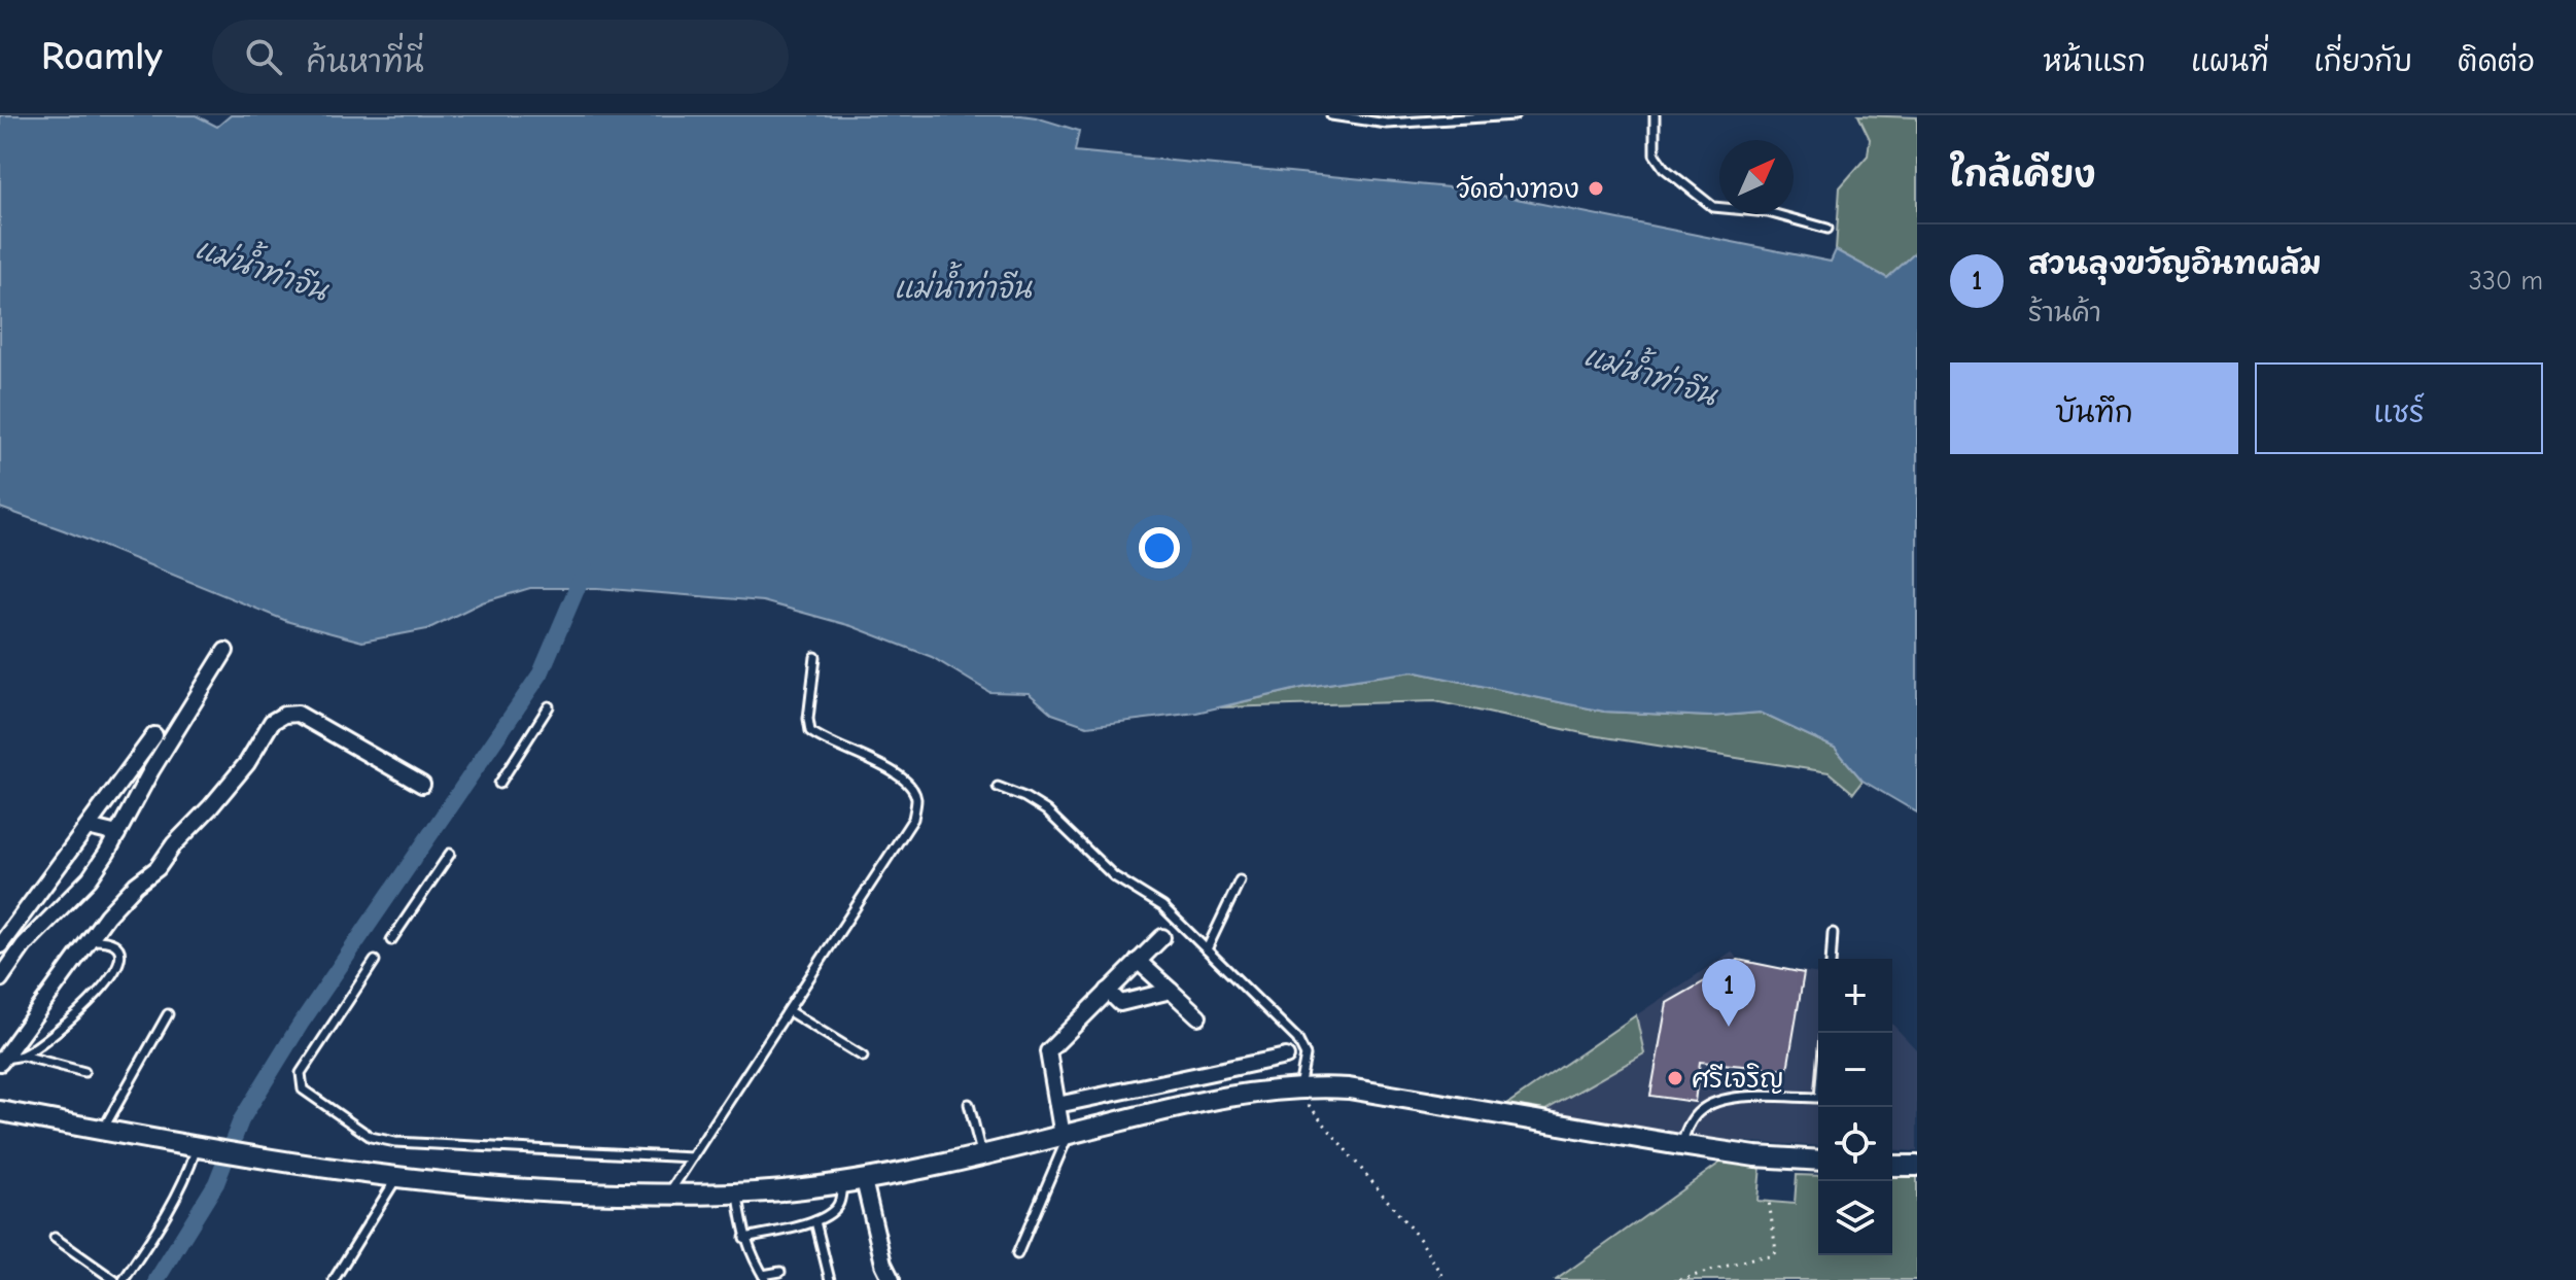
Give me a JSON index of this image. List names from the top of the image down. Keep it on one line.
{"water":["แม่น้ำท่าจีน"],"places":["วัดอ่างทอง","ศรีเจริญ"],"north":"top right","page":{"header":"Roamly","search":"ค้นหาที่นี่","nav":["หน้าแรก","แผนที่","เกี่ยวกับ","ติดต่อ"],"heading":"ใกล้เคียง","list":[{"mark":"1","name":"สวนลุงขวัญอินทผลัม","note":"ร้านค้า","value":"330 m"}],"buttons":["บันทึก","แชร์"],"map_buttons":["+","−"],"pins":"1"}}
